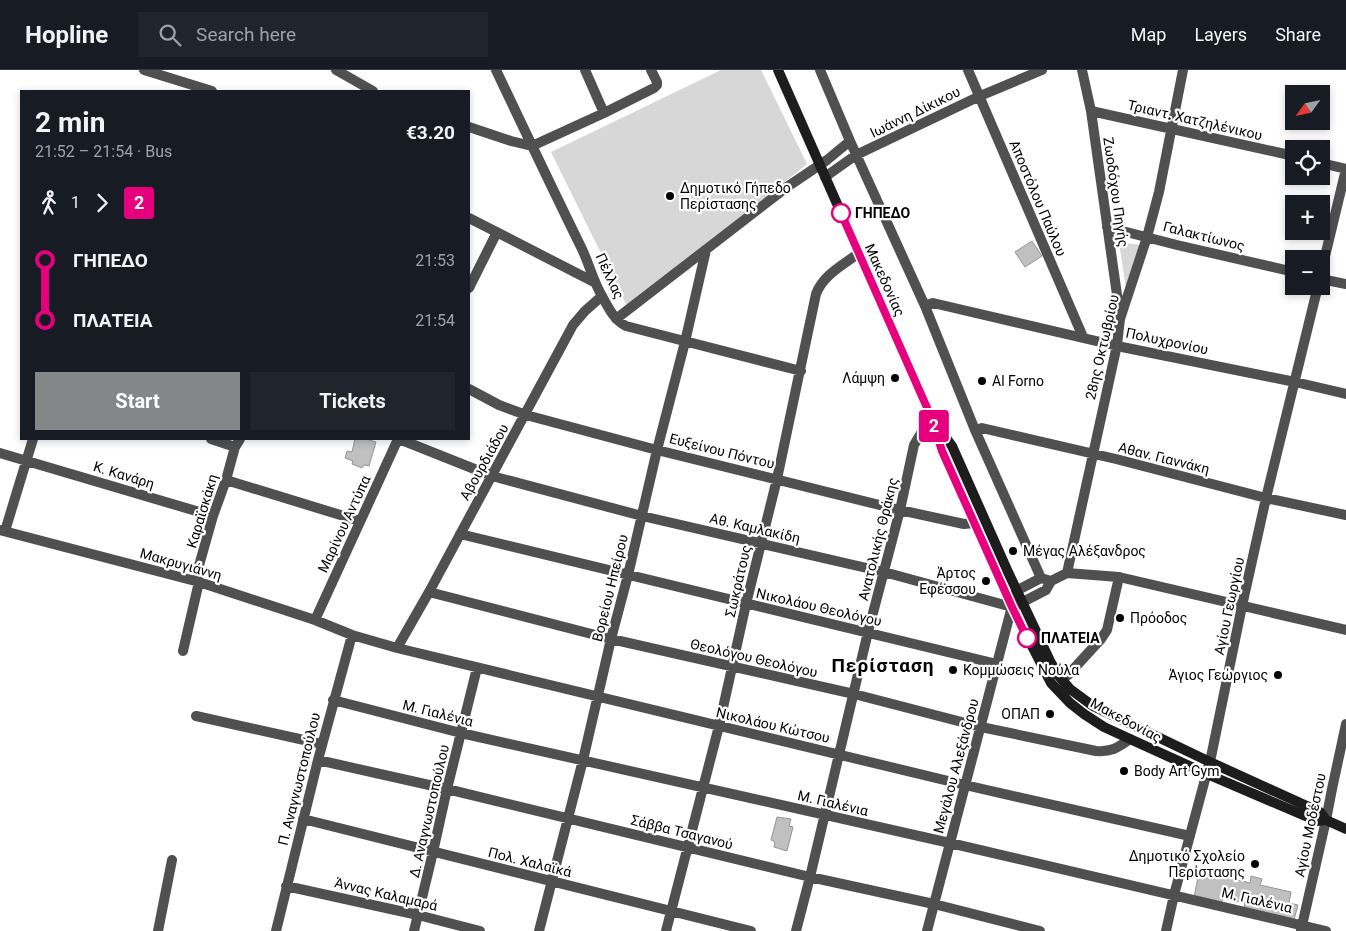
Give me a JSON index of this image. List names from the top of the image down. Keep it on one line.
{"streets":{"main road":["Μακεδονίας"],"street":["Ιωάννη Δίκικου","Τριαντ. Χατζηλένικου","Ζωοδόχου Πηγής","Αποστόλου Παύλου","Γαλακτίωνος","Πέλλας","Πολυχρονίου","28ης Οκτωβρίου","Ευξείνου Πόντου","Αθαν. Γιαννάκη","Αβουρδιάδου","Κ. Κανάρη","Καραϊσκάκη","Μαρίνου Αντύπα","Αθ. Καμλακίδη","Ανατολικής Θράκης","Μακρυγιάννη","Σωκράτους","Βορείου Ηπείρου","Αγίου Γεωργίου","Νικολάου Θεολόγου","Θεολόγου Θεολόγου","Μ. Γιαλένια","Νικολάου Κώτσου","Μεγάλου Αλεξάνδρου","Π. Αναγνωστοπούλου","Δ. Αναγνωστοπούλου","Αγίου Μοδέστου","Σάββα Τσαγανού","Πολ. Χαλαϊκά","Άννας Καλαμαρά"]},"crossings":[["Ιωάννη Δίκικου","Αποστόλου Παύλου"],["Ιωάννη Δίκικου","Μακεδονίας"],["Τριαντ. Χατζηλένικου","Ζωοδόχου Πηγής"],["Τριαντ. Χατζηλένικου","28ης Οκτωβρίου"],["Ζωοδόχου Πηγής","Γαλακτίωνος"],["Ζωοδόχου Πηγής","28ης Οκτωβρίου"],["Αποστόλου Παύλου","Πολυχρονίου"],["Γαλακτίωνος","28ης Οκτωβρίου"],["Πέλλας","Αβουρδιάδου"],["Πέλλας","Σωκράτους"],["Πέλλας","Βορείου Ηπείρου"],["Μακεδονίας","Ευξείνου Πόντου"],["Μακεδονίας","Αθ. Καμλακίδη"],["Μακεδονίας","Ανατολικής Θράκης"],["Μακεδονίας","Σωκράτους"],["Μακεδονίας","Αγίου Γεωργίου"],["Μακεδονίας","Θεολόγου Θεολόγου"],["Μακεδονίας","Μεγάλου Αλεξάνδρου"],["Μακεδονίας","Αγίου Μοδέστου"],["Πολυχρονίου","28ης Οκτωβρίου"],["Πολυχρονίου","Αγίου Γεωργίου"],["28ης Οκτωβρίου","Αθαν. Γιαννάκη"],["Ευξείνου Πόντου","Αβουρδιάδου"],["Ευξείνου Πόντου","Ανατολικής Θράκης"],["Ευξείνου Πόντου","Σωκράτους"],["Ευξείνου Πόντου","Βορείου Ηπείρου"],["Αθαν. Γιαννάκη","Αγίου Γεωργίου"],["Αβουρδιάδου","Αθ. Καμλακίδη"],["Αβουρδιάδου","Νικολάου Θεολόγου"],["Αβουρδιάδου","Θεολόγου Θεολόγου"],["Αβουρδιάδου","Νικολάου Κώτσου"],["Κ. Κανάρη","Καραϊσκάκη"],["Καραϊσκάκη","Μακρυγιάννη"],["Μαρίνου Αντύπα","Μακρυγιάννη"],["Αθ. Καμλακίδη","Ανατολικής Θράκης"],["Αθ. Καμλακίδη","Σωκράτους"],["Αθ. Καμλακίδη","Βορείου Ηπείρου"],["Αθ. Καμλακίδη","Μεγάλου Αλεξάνδρου"],["Ανατολικής Θράκης","Νικολάου Θεολόγου"],["Ανατολικής Θράκης","Θεολόγου Θεολόγου"],["Ανατολικής Θράκης","Μ. Γιαλένια"],["Ανατολικής Θράκης","Νικολάου Κώτσου"],["Ανατολικής Θράκης","Σάββα Τσαγανού"],["Μακρυγιάννη","Νικολάου Κώτσου"],["Μακρυγιάννη","Π. Αναγνωστοπούλου"],["Σωκράτους","Νικολάου Θεολόγου"],["Σωκράτους","Θεολόγου Θεολόγου"],["Σωκράτους","Μ. Γιαλένια"],["Σωκράτους","Νικολάου Κώτσου"],["Σωκράτους","Σάββα Τσαγανού"],["Σωκράτους","Πολ. Χαλαϊκά"],["Βορείου Ηπείρου","Νικολάου Θεολόγου"],["Βορείου Ηπείρου","Θεολόγου Θεολόγου"],["Βορείου Ηπείρου","Μ. Γιαλένια"],["Βορείου Ηπείρου","Νικολάου Κώτσου"],["Βορείου Ηπείρου","Σάββα Τσαγανού"],["Βορείου Ηπείρου","Πολ. Χαλαϊκά"],["Αγίου Γεωργίου","Μ. Γιαλένια"],["Αγίου Γεωργίου","Νικολάου Κώτσου"],["Νικολάου Θεολόγου","Μεγάλου Αλεξάνδρου"],["Θεολόγου Θεολόγου","Μεγάλου Αλεξάνδρου"],["Μ. Γιαλένια","Μεγάλου Αλεξάνδρου"],["Μ. Γιαλένια","Π. Αναγνωστοπούλου"],["Μ. Γιαλένια","Δ. Αναγνωστοπούλου"],["Μ. Γιαλένια","Αγίου Μοδέστου"],["Νικολάου Κώτσου","Μεγάλου Αλεξάνδρου"],["Νικολάου Κώτσου","Π. Αναγνωστοπούλου"],["Νικολάου Κώτσου","Δ. Αναγνωστοπούλου"],["Μεγάλου Αλεξάνδρου","Σάββα Τσαγανού"],["Π. Αναγνωστοπούλου","Σάββα Τσαγανού"],["Π. Αναγνωστοπούλου","Πολ. Χαλαϊκά"],["Π. Αναγνωστοπούλου","Άννας Καλαμαρά"],["Δ. Αναγνωστοπούλου","Σάββα Τσαγανού"],["Δ. Αναγνωστοπούλου","Πολ. Χαλαϊκά"],["Δ. Αναγνωστοπούλου","Άννας Καλαμαρά"]],"districts":["Περίσταση"],"places":["Δημοτικό Γήπεδο Περίστασης","ΓΗΠΕΔΟ","Λάμψη","Al Forno","Μέγας Αλέξανδρος","Άρτος Εφέσσου","Πρόοδος","ΠΛΑΤΕΙΑ","Κομμώσεις Νούλα","Άγιος Γεώργιος","ΟΠΑΠ","Body Art Gym","Δημοτικό Σχολείο Περίστασης"],"lines":["bus line 2"],"north":"bottom left","page":{"header":"Hopline","search":"Search here","nav":["Map","Layers","Share"],"on_map":"2","map_buttons":["+","−"],"heading":["2 min","21:52 – 21:54 · Bus","€3.20"],"legs":["1","2"],"list":[{"name":"ΓΗΠΕΔΟ","value":"21:53"},{"name":"ΠΛΑΤΕΙΑ","value":"21:54"}],"buttons":["Start","Tickets"]}}
